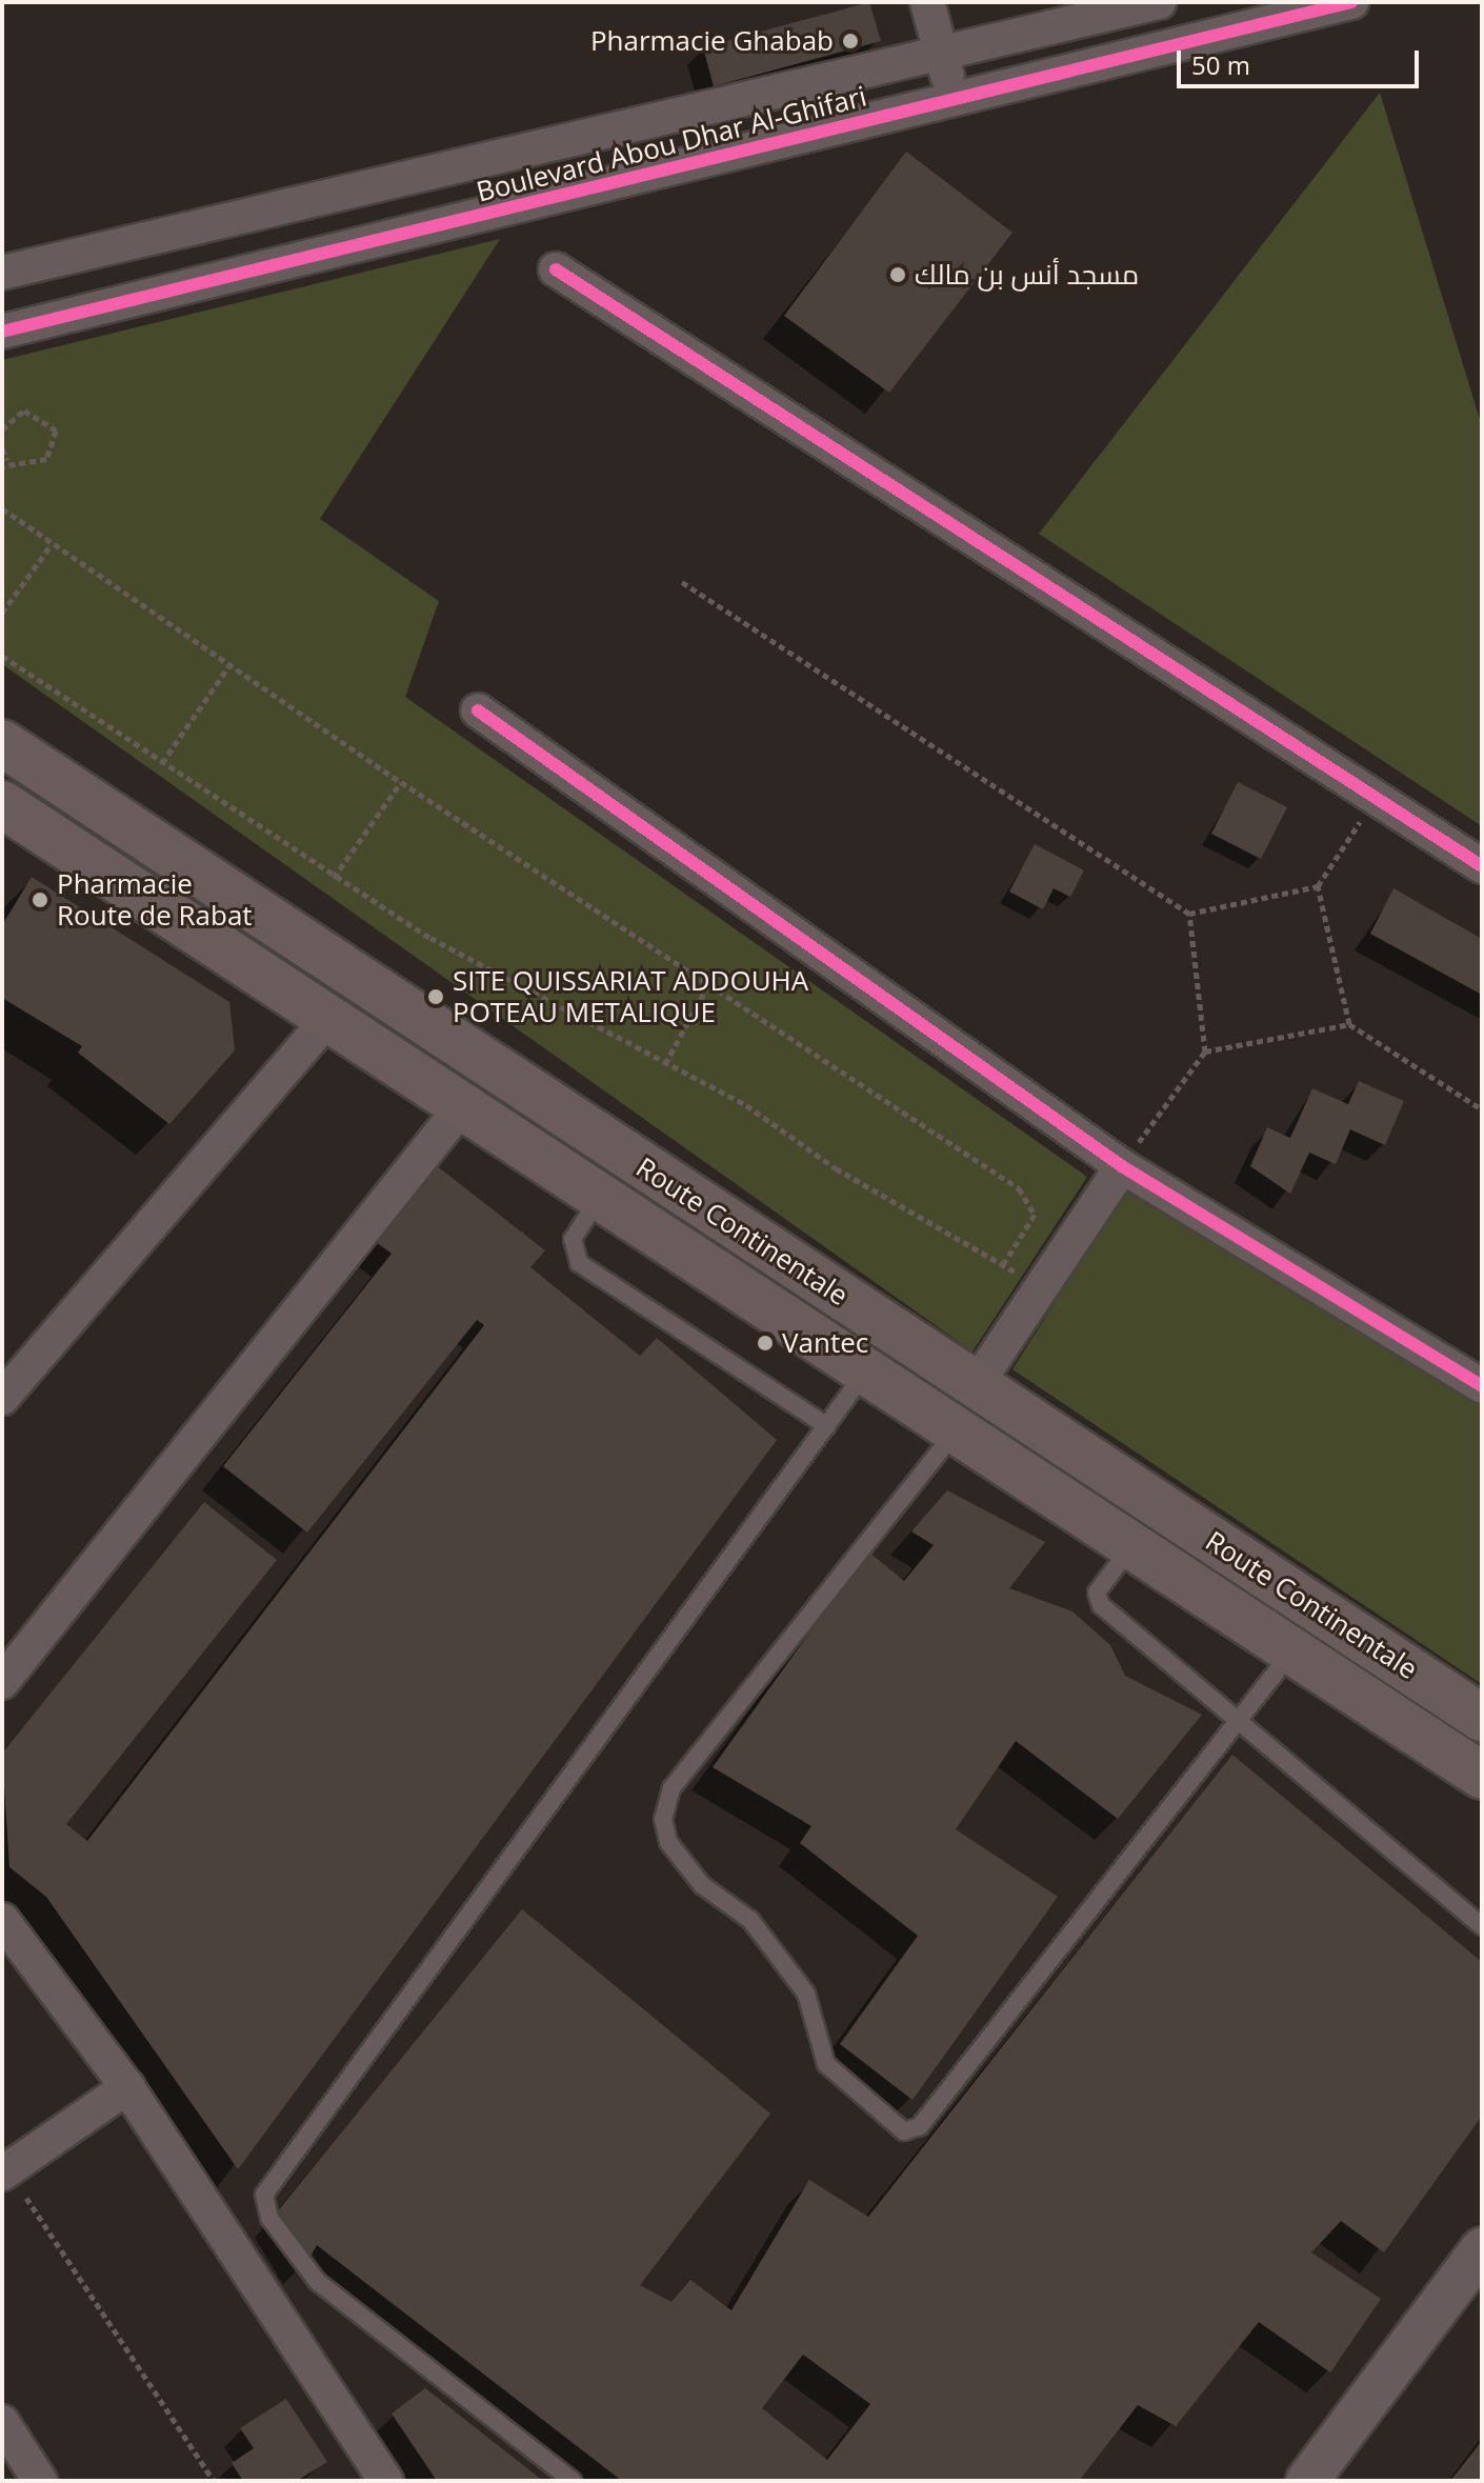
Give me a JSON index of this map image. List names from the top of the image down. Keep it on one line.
{"streets":{"main road":["Route Continentale"],"street":["Boulevard Abou Dhar Al-Ghifari"]},"places":["Pharmacie Ghabab","مسجد أنس بن مالك","Pharmacie Route de Rabat","SITE QUISSARIAT ADDOUHA POTEAU METALIQUE","Vantec"],"scale_bar":"50 m"}
